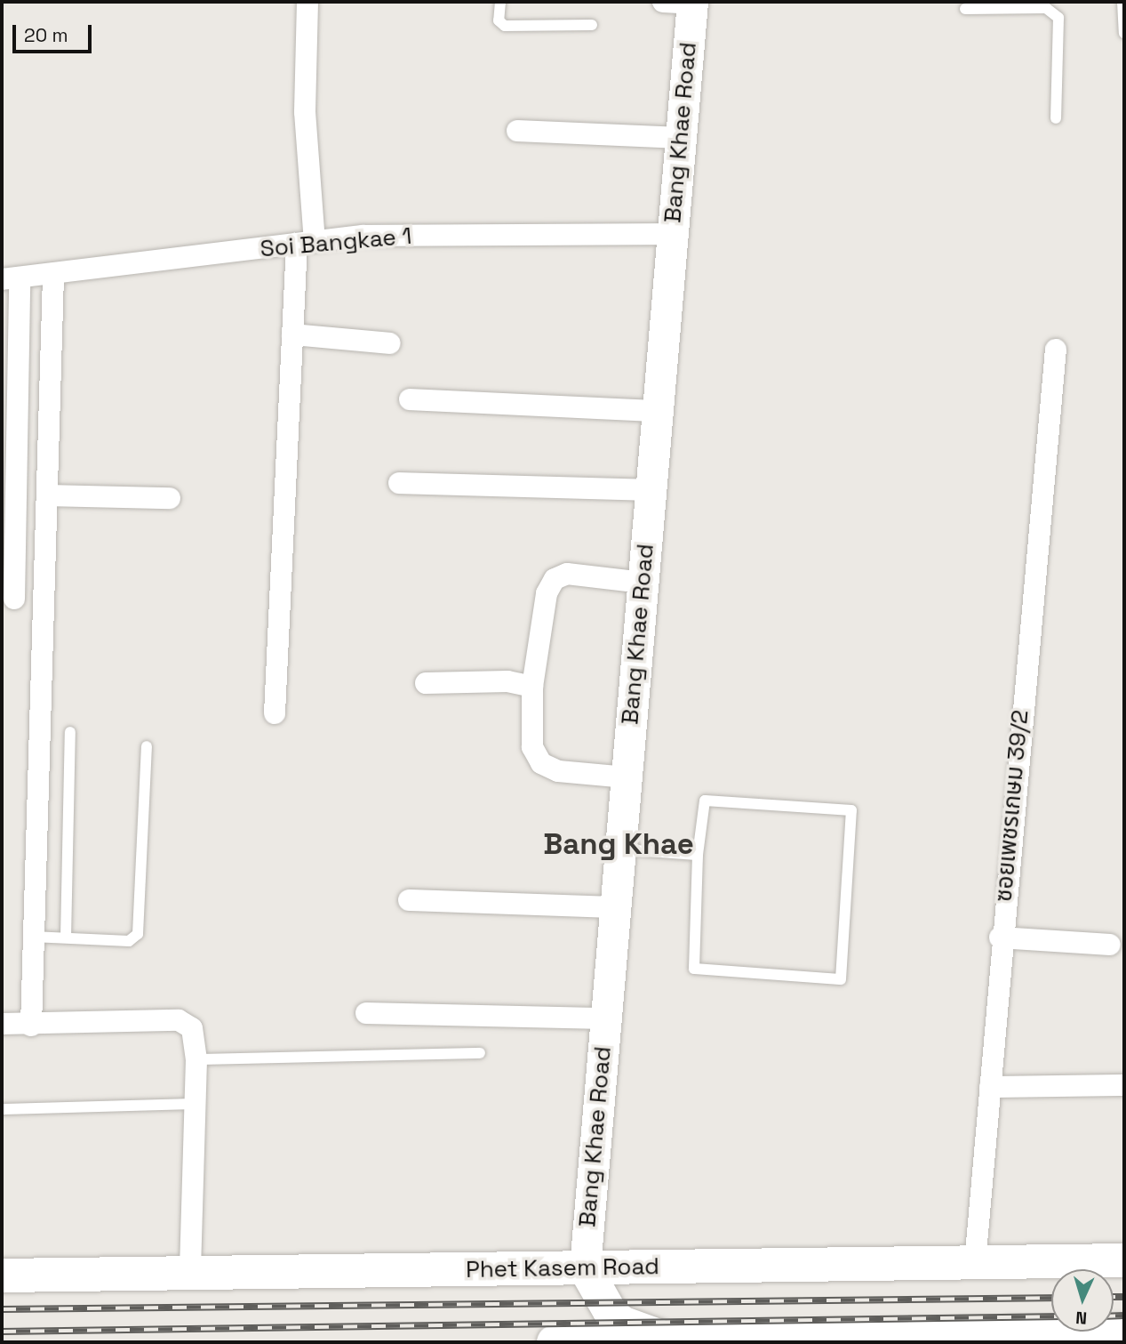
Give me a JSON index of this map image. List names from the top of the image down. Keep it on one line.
{"streets":{"main road":["Bang Khae Road","Phet Kasem Road"],"street":["Soi Bangkae 1","ซอยเพชรเกษม 39/2"]},"crossings":[["Bang Khae Road","Soi Bangkae 1"],["Bang Khae Road","Phet Kasem Road"],["ซอยเพชรเกษม 39/2","Phet Kasem Road"]],"districts":["Bang Khae"],"scale_bar":"20 m","north":"bottom"}
